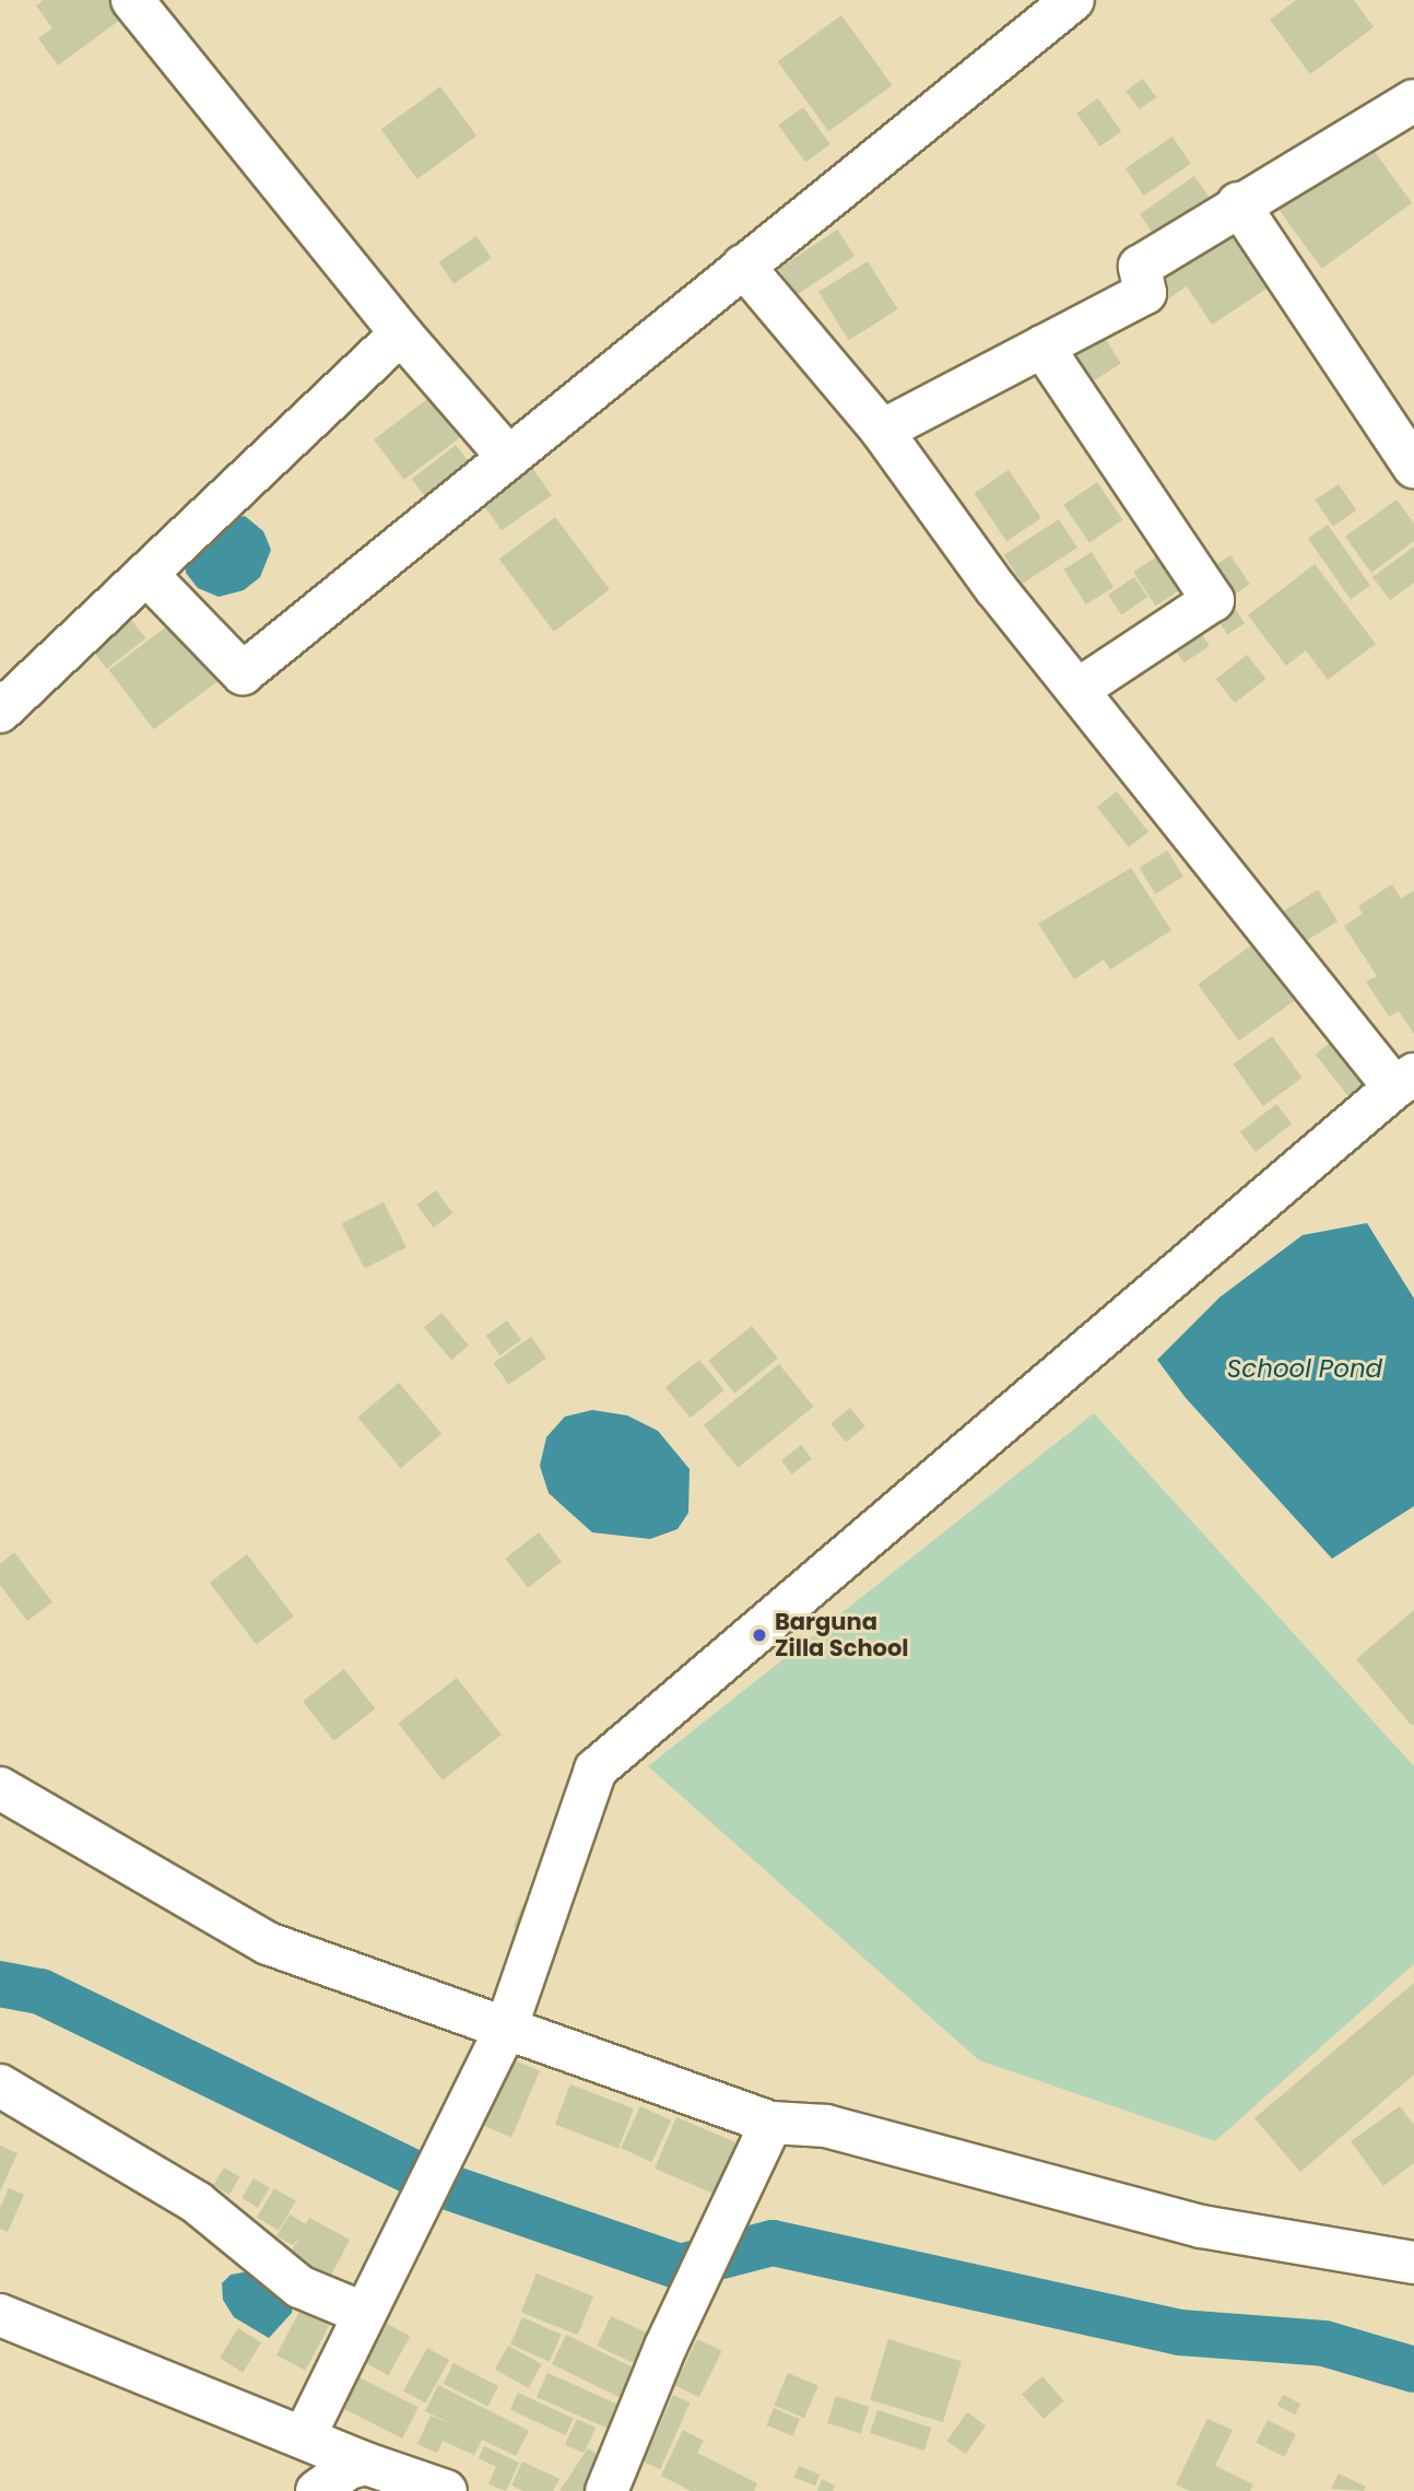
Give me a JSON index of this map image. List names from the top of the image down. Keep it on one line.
{"water":["School Pond"],"places":["Barguna Zilla School"]}
